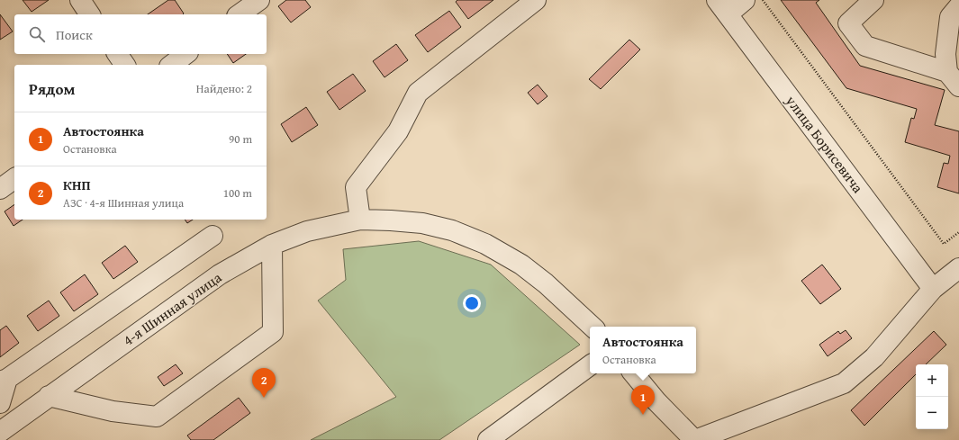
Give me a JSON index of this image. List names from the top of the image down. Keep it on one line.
{"streets":{"street":["улица Борисевича","4-я Шинная улица"]},"page":{"search":"Поиск","heading":["Рядом","Найдено: 2"],"list":[{"mark":"1","name":"Автостоянка","note":"Остановка","value":"90 m"},{"mark":"2","name":"КНП","note":"АЗС · 4-я Шинная улица","value":"100 m"}],"popup":["Автостоянка","Остановка"],"map_buttons":["+","−"],"pins":["2","1"]}}
